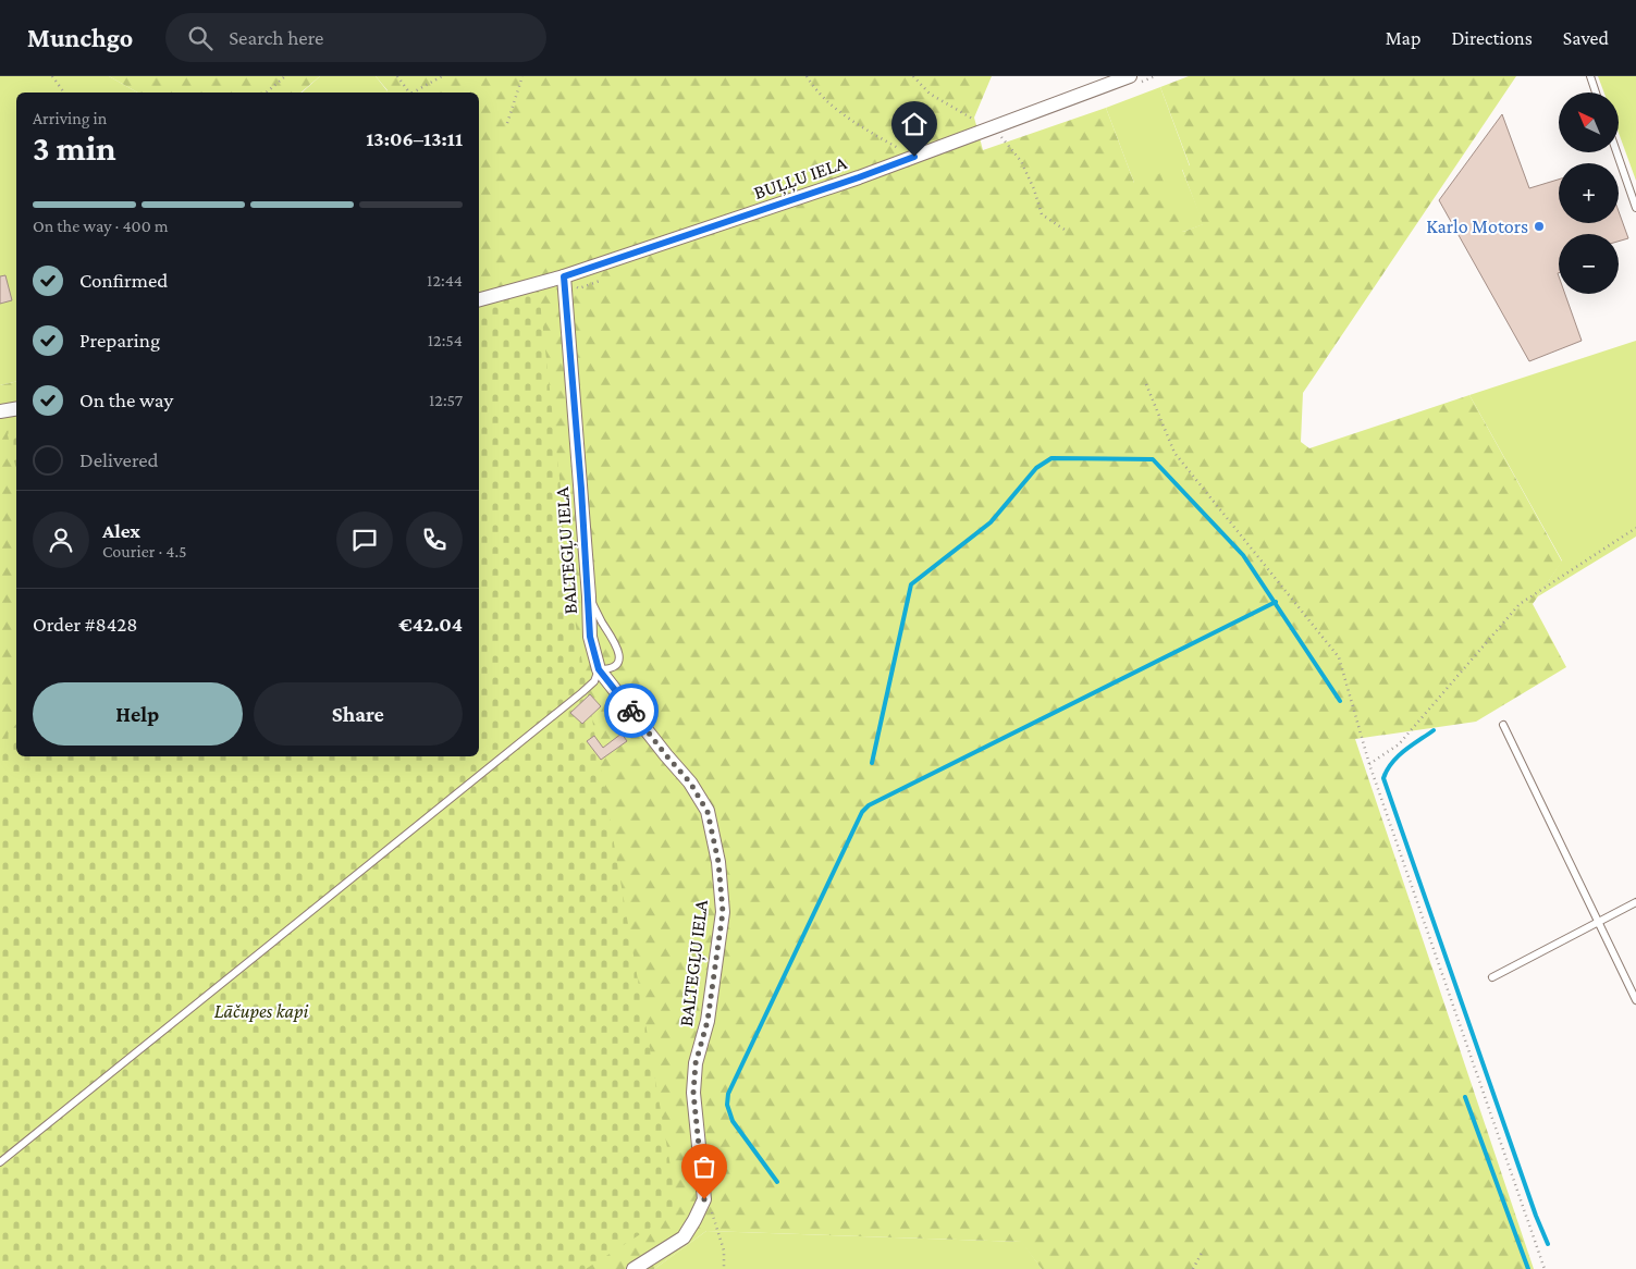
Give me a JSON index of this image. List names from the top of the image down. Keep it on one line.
{"streets":{"street":["BUĻĻU IELA","BALTEGĻU IELA"]},"crossings":[["BUĻĻU IELA","BALTEGĻU IELA"]],"parks":["Lāčupes kapi"],"places":["Karlo Motors"],"north":"top left","page":{"header":"Munchgo","search":"Search here","nav":["Map","Directions","Saved"],"map_buttons":["+","−"],"heading":["3 min","Arriving in","13:06–13:11"],"panel":["Alex","Courier · 4.5","Order #8428","€42.04"],"bar":"On the way · 400 m","list":[["Confirmed","12:44"],["Preparing","12:54"],["On the way","12:57"],"Delivered"],"buttons":["Help","Share"]}}
